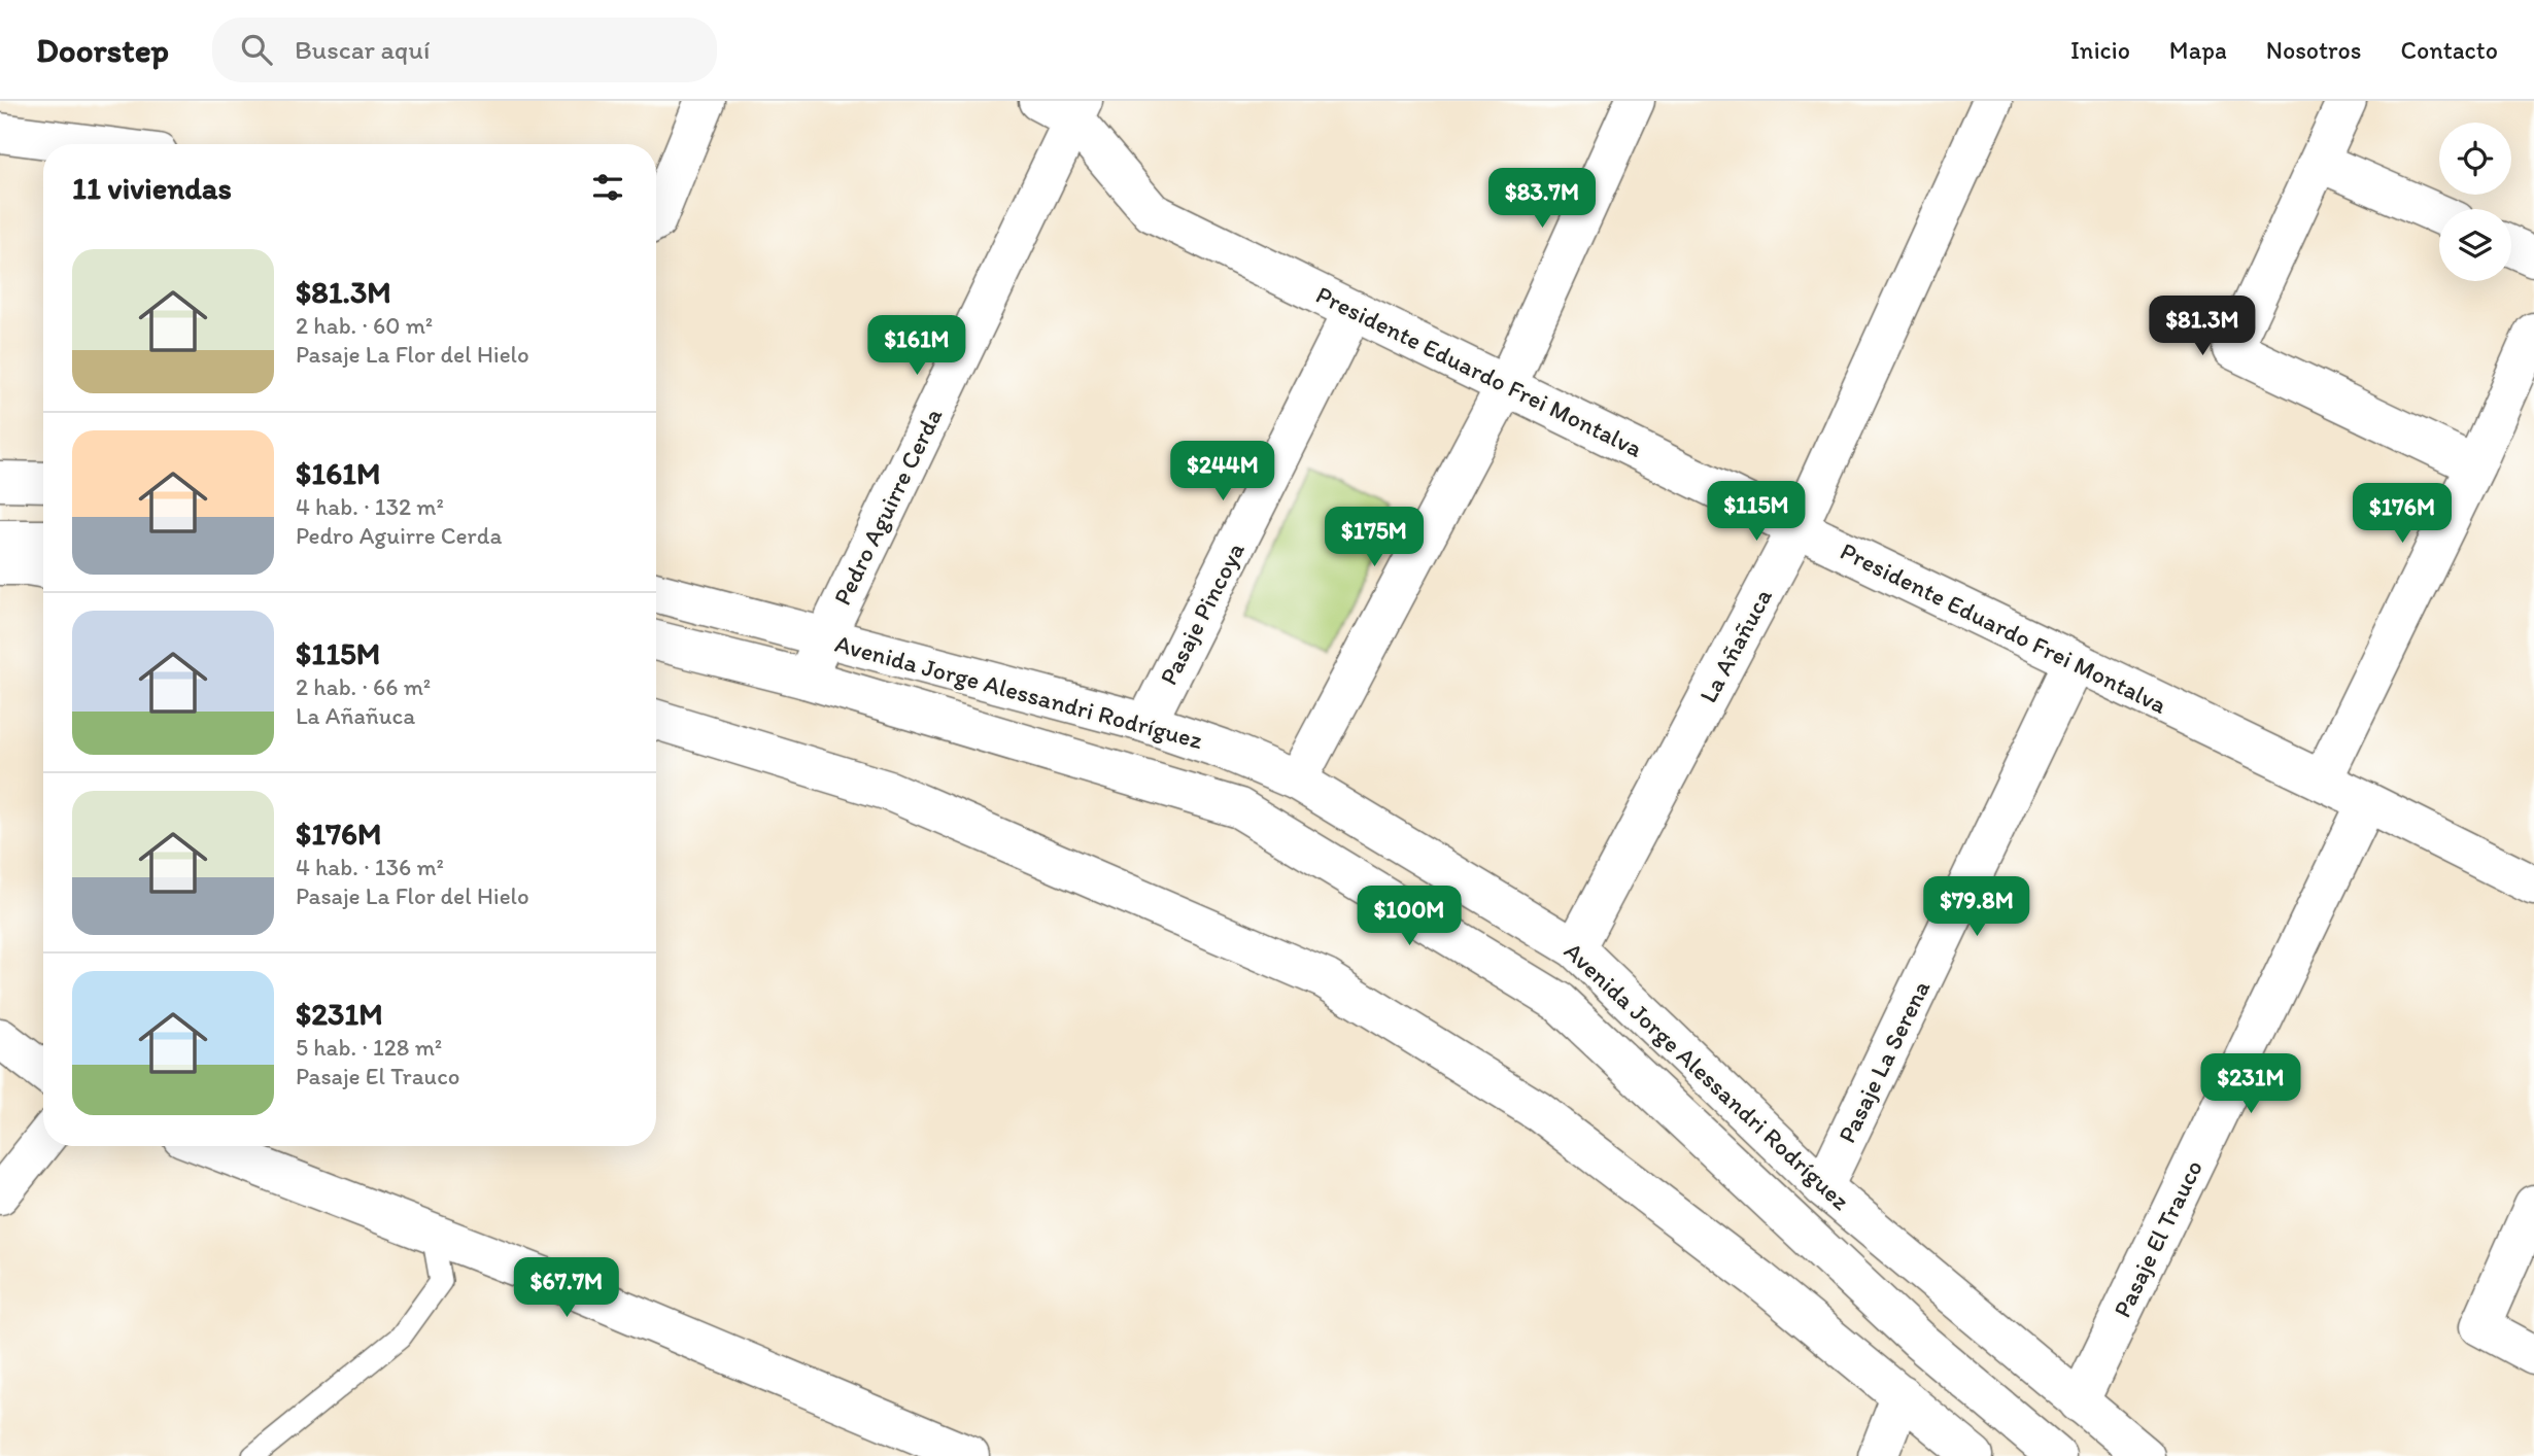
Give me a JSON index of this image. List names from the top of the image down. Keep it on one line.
{"streets":{"street":["Presidente Eduardo Frei Montalva","Pedro Aguirre Cerda","Pasaje Pincoya","La Añañuca","Avenida Jorge Alessandri Rodríguez","Pasaje La Serena","Pasaje El Trauco"]},"crossings":[["Presidente Eduardo Frei Montalva","Pedro Aguirre Cerda"],["Presidente Eduardo Frei Montalva","Pasaje Pincoya"],["Presidente Eduardo Frei Montalva","La Añañuca"],["Presidente Eduardo Frei Montalva","Pasaje La Serena"],["Presidente Eduardo Frei Montalva","Pasaje El Trauco"],["Pedro Aguirre Cerda","Avenida Jorge Alessandri Rodríguez"],["Pasaje Pincoya","Avenida Jorge Alessandri Rodríguez"],["La Añañuca","Avenida Jorge Alessandri Rodríguez"],["Avenida Jorge Alessandri Rodríguez","Pasaje La Serena"],["Avenida Jorge Alessandri Rodríguez","Pasaje El Trauco"]],"page":{"header":"Doorstep","search":"Buscar aquí","nav":["Inicio","Mapa","Nosotros","Contacto"],"heading":"11 viviendas","price":["$83.7M","$81.3M","$161M","$244M","$115M","$176M","$175M","$79.8M","$100M","$231M","$67.7M"],"list":[{"name":"$81.3M","note":"2 hab. · 60 m² · Pasaje La Flor del Hielo"},{"name":"$161M","note":"4 hab. · 132 m² · Pedro Aguirre Cerda"},{"name":"$115M","note":"2 hab. · 66 m² · La Añañuca"},{"name":"$176M","note":"4 hab. · 136 m² · Pasaje La Flor del Hielo"},{"name":"$231M","note":"5 hab. · 128 m² · Pasaje El Trauco"}]}}
